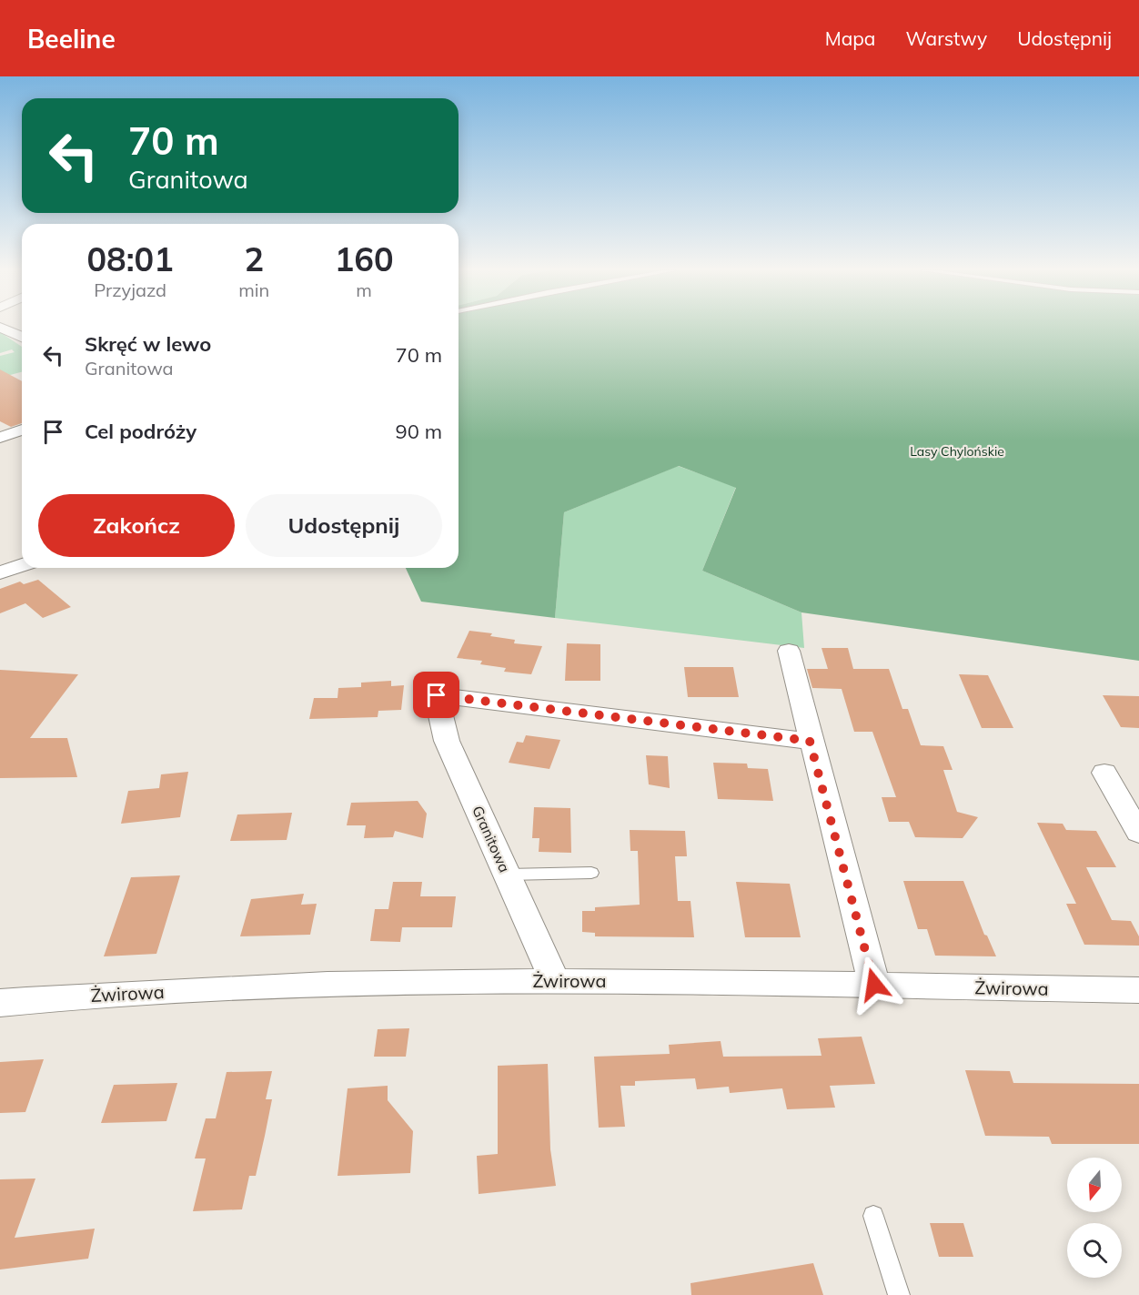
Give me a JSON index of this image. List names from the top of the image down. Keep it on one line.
{"streets":{"street":["Granitowa","Żwirowa"]},"crossings":[["Granitowa","Żwirowa"]],"parks":["Lasy Chylońskie"],"north":"bottom","page":{"header":"Beeline","nav":["Mapa","Warstwy","Udostępnij"],"turn":["70 m","Granitowa"],"eta":["08:01","Przyjazd","2","min","160","m"],"list":[{"name":"Skręć w lewo","note":"Granitowa","value":"70 m"},{"name":"Cel podróży","value":"90 m"}],"buttons":["Zakończ","Udostępnij"]}}
